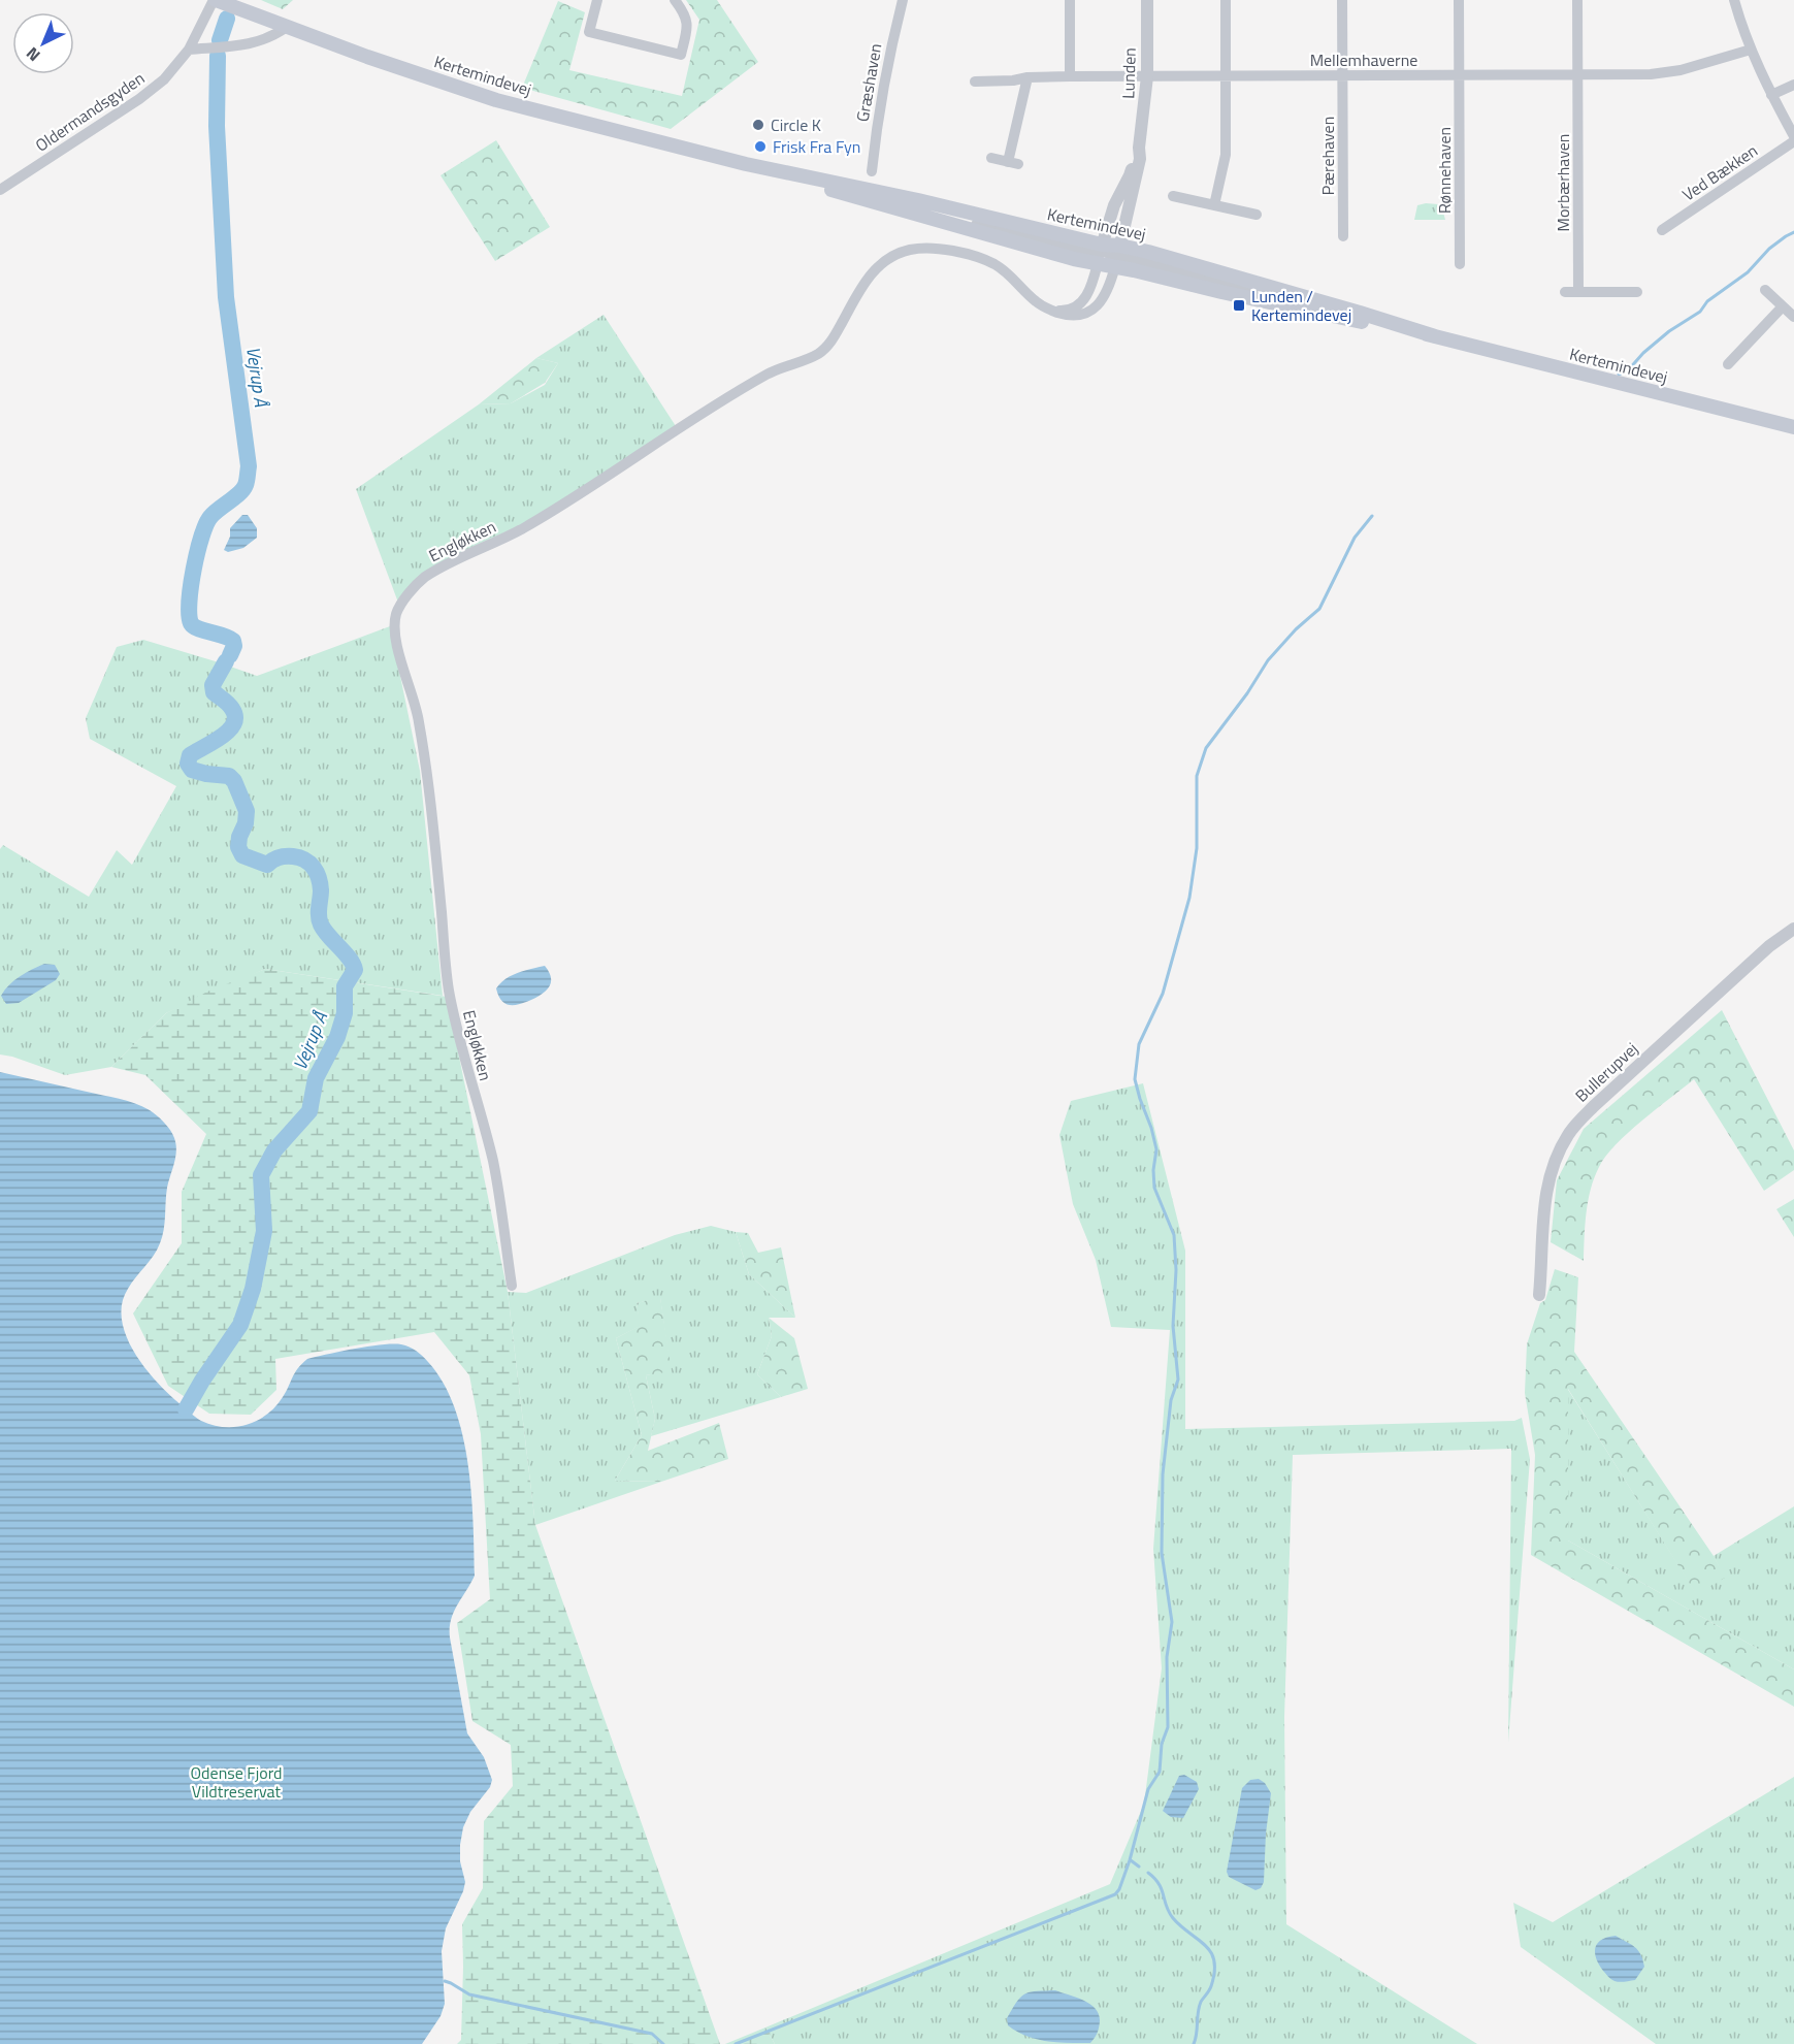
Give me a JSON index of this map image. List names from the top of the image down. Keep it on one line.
{"streets":{"main road":["Kertemindevej"],"street":["Mellemhaverne","Lunden","Græshaven","Oldermandsgyden","Pærehaven","Rønnehaven","Ved Bækken","Morbærhaven","Engløkken","Bullerupvej"]},"crossings":[["Mellemhaverne","Lunden"],["Mellemhaverne","Pærehaven"],["Mellemhaverne","Rønnehaven"],["Mellemhaverne","Morbærhaven"],["Lunden","Kertemindevej"],["Lunden","Engløkken"],["Kertemindevej","Oldermandsgyden"],["Kertemindevej","Engløkken"]],"water":["Vejrup Å"],"parks":["Odense Fjord Vildtreservat"],"places":{"other":["Circle K","Frisk Fra Fyn"],"transit":["Lunden / Kertemindevej"]},"north":"bottom left"}
